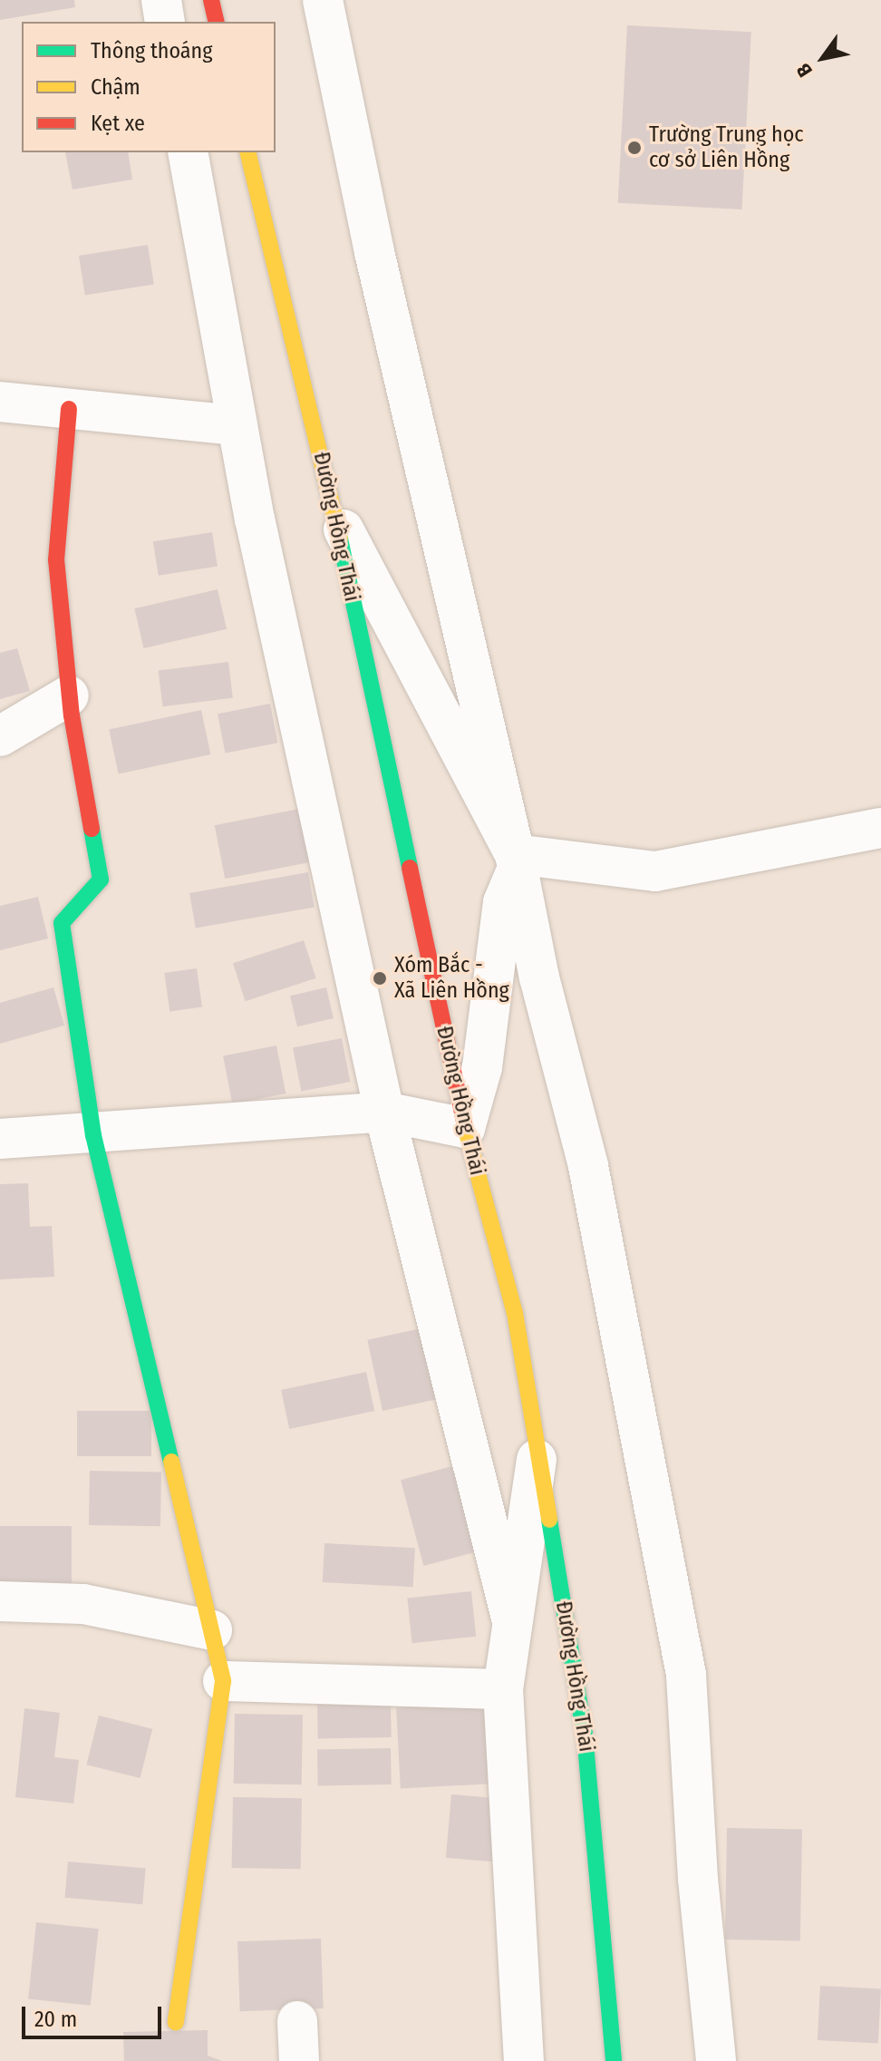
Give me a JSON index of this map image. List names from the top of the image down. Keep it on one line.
{"streets":{"main road":["Đường Hồng Thái"]},"places":["Trường Trung học cơ sở Liên Hồng","Xóm Bắc - Xã Liên Hồng"],"legend":["Thông thoáng","Chậm","Kẹt xe"],"scale_bar":"20 m","north":"bottom left"}
